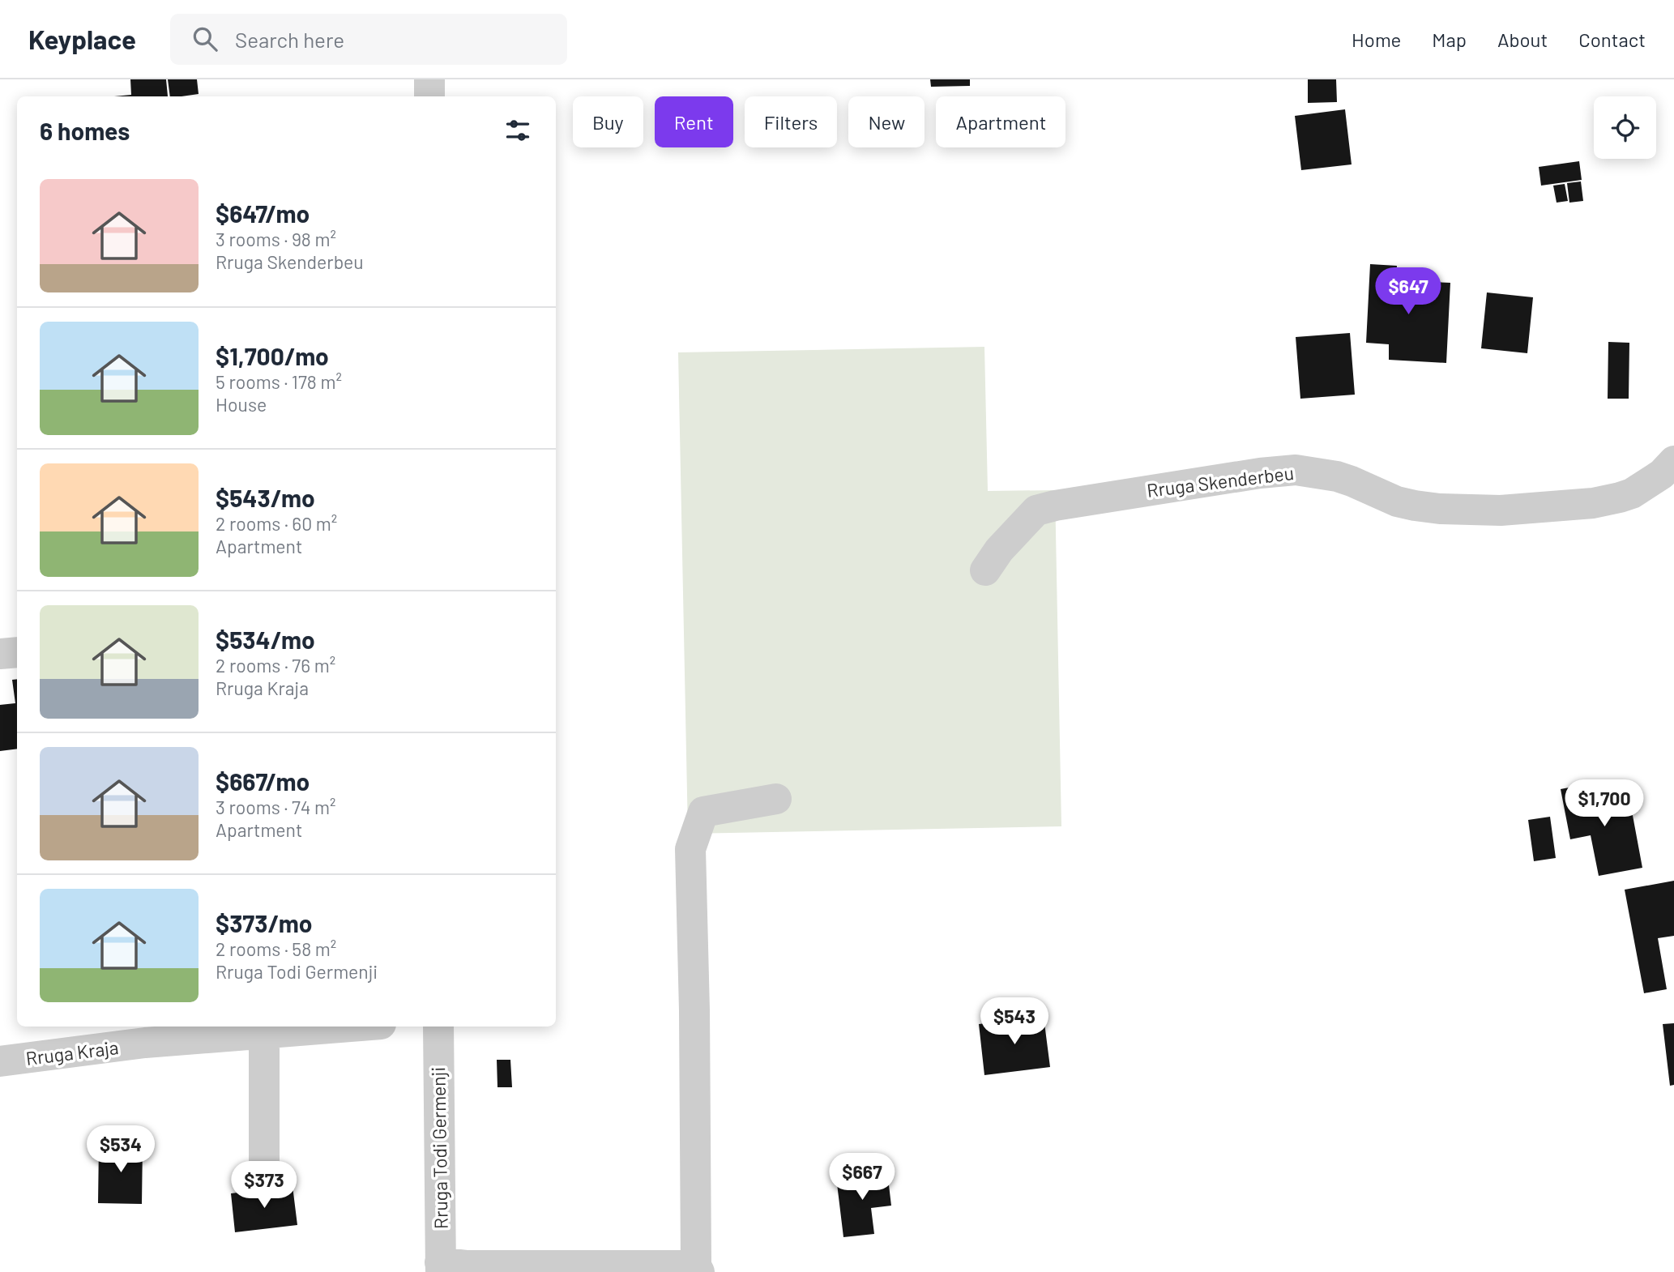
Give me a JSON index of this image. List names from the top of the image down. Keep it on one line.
{"streets":{"street":["Rruga Skenderbeu","Rruga Kraja","Rruga Todi Germenji"]},"page":{"header":"Keyplace","search":"Search here","nav":["Home","Map","About","Contact"],"chip":["Buy","Rent","Filters","New","Apartment"],"heading":"6 homes","list":[{"name":"$647/mo","note":"3 rooms · 98 m² · Rruga Skenderbeu"},{"name":"$1,700/mo","note":"5 rooms · 178 m² · House"},{"name":"$543/mo","note":"2 rooms · 60 m² · Apartment"},{"name":"$534/mo","note":"2 rooms · 76 m² · Rruga Kraja"},{"name":"$667/mo","note":"3 rooms · 74 m² · Apartment"},{"name":"$373/mo","note":"2 rooms · 58 m² · Rruga Todi Germenji"}],"price":["$647","$1,700","$543","$534","$667","$373"]}}
